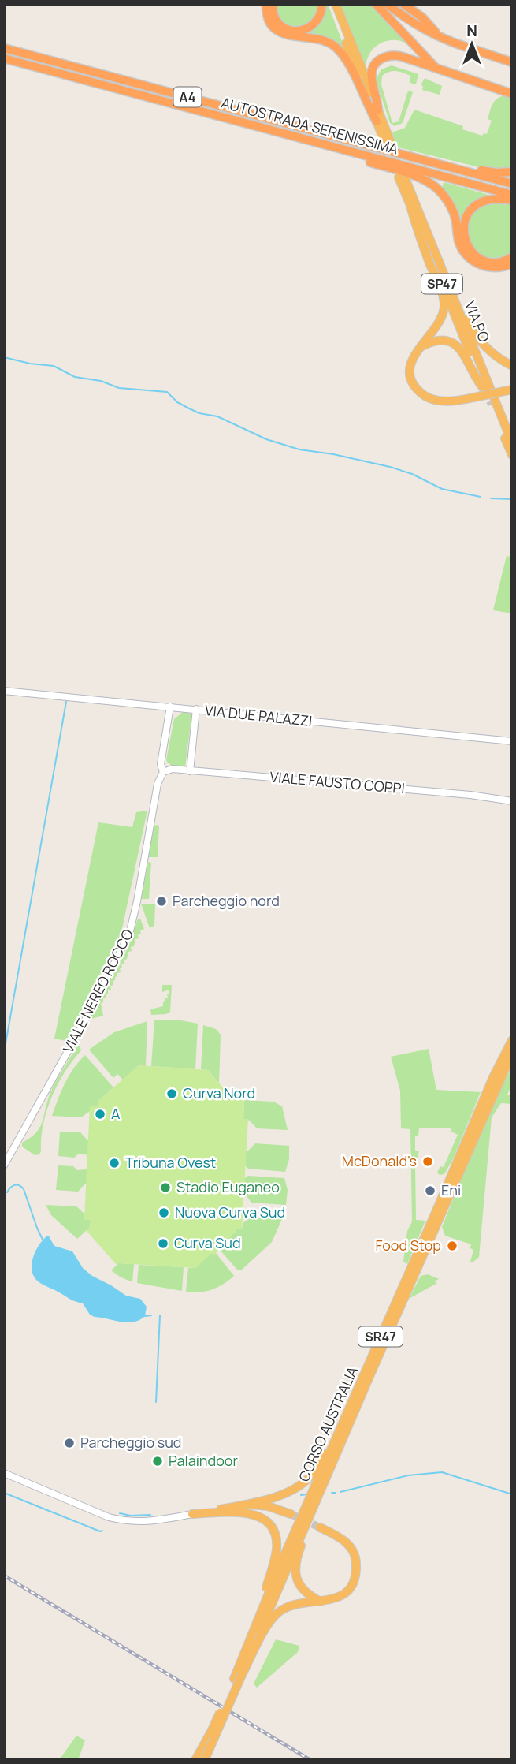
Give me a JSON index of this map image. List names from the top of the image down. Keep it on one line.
{"streets":{"highway":["A4","AUTOSTRADA SERENISSIMA","SP47","VIA PO","SR47","CORSO AUSTRALIA"],"street":["VIA DUE PALAZZI","VIALE FAUSTO COPPI","VIALE NEREO ROCCO"]},"crossings":[["A4","AUTOSTRADA SERENISSIMA"],["VIA DUE PALAZZI","VIALE NEREO ROCCO"],["VIALE FAUSTO COPPI","VIALE NEREO ROCCO"],["SR47","CORSO AUSTRALIA"]],"places":["Parcheggio nord","Curva Nord","A","McDonald's","Tribuna Ovest","Stadio Euganeo","Eni","Nuova Curva Sud","Curva Sud","Food Stop","Parcheggio sud","Palaindoor"],"north":"top"}
